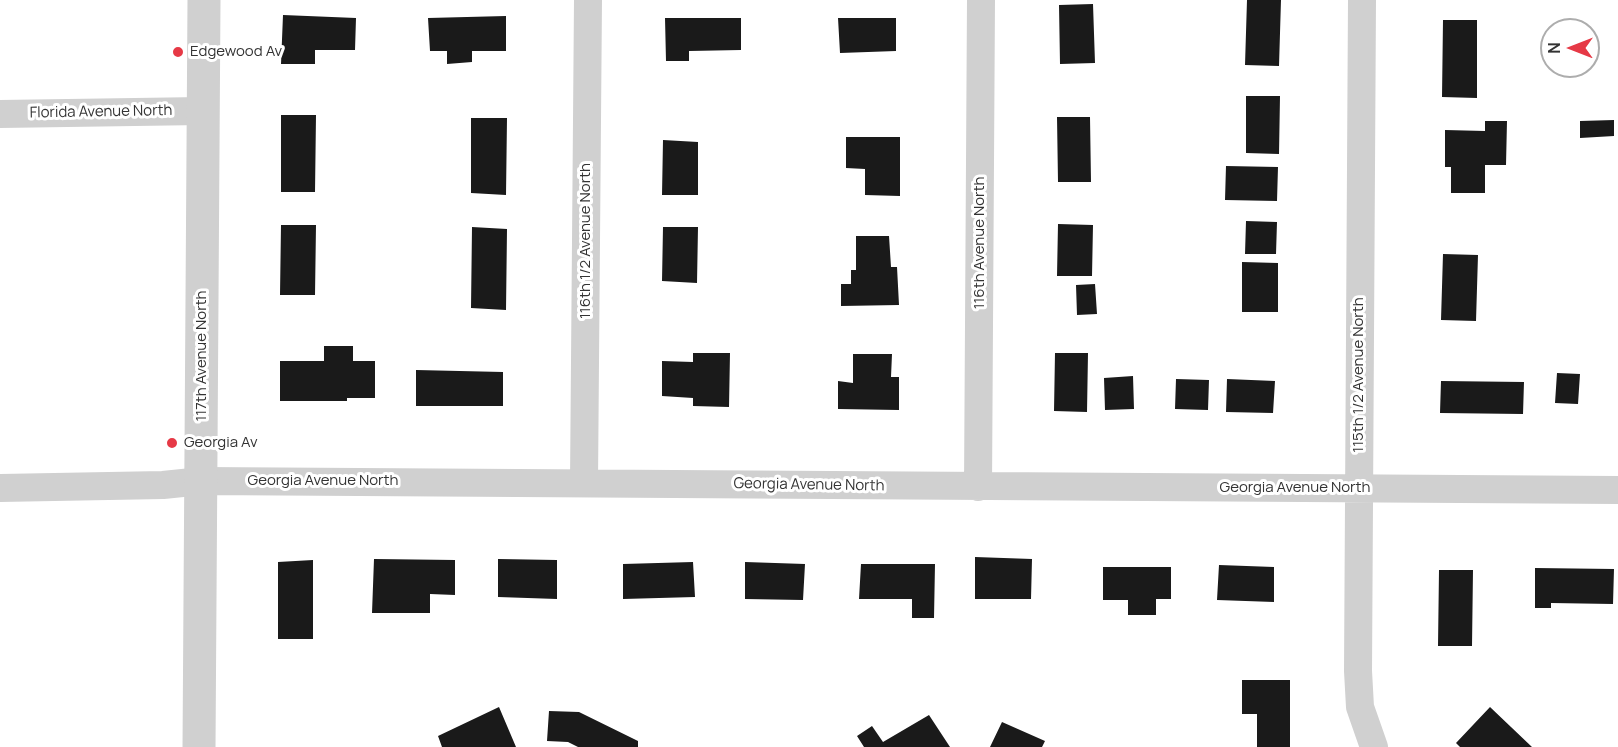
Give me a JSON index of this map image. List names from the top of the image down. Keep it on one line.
{"streets":{"street":["Florida Avenue North","116th 1/2 Avenue North","116th Avenue North","117th Avenue North","115th 1/2 Avenue North","Georgia Avenue North"]},"crossings":[["Florida Avenue North","117th Avenue North"],["116th 1/2 Avenue North","Georgia Avenue North"],["116th Avenue North","Georgia Avenue North"],["117th Avenue North","Georgia Avenue North"],["115th 1/2 Avenue North","Georgia Avenue North"]],"places":["Edgewood Av","Georgia Av"],"north":"left"}
